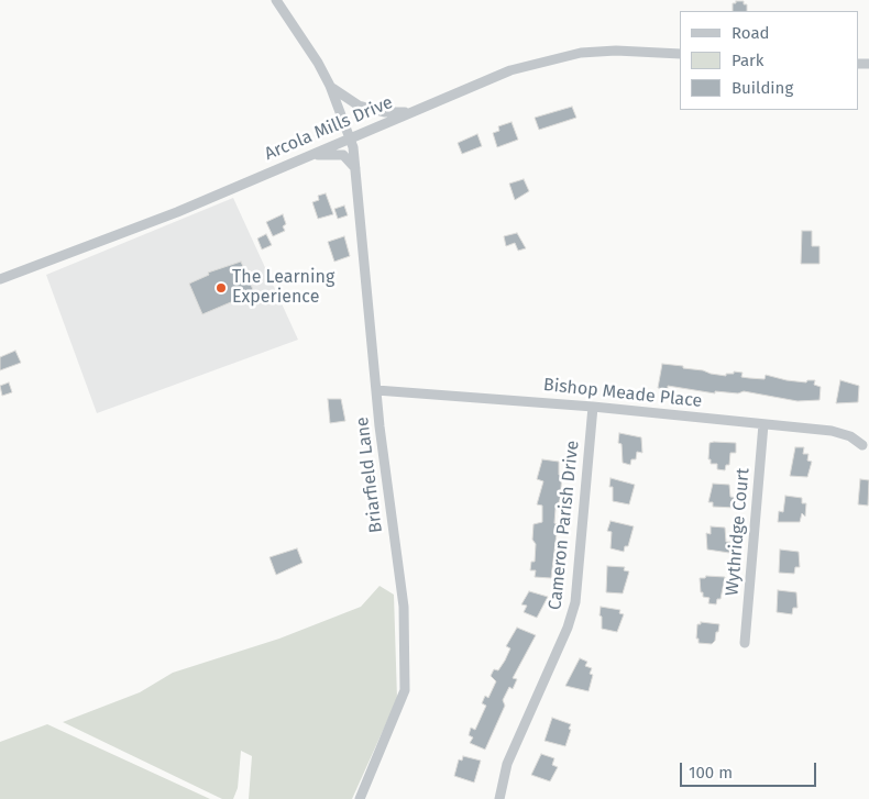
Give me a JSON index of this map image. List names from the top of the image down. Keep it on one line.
{"streets":{"street":["Arcola Mills Drive","Bishop Meade Place","Briarfield Lane","Cameron Parish Drive","Wythridge Court"]},"crossings":[["Arcola Mills Drive","Briarfield Lane"],["Bishop Meade Place","Briarfield Lane"],["Bishop Meade Place","Cameron Parish Drive"],["Bishop Meade Place","Wythridge Court"]],"places":["The Learning Experience"],"legend":["Road","Park","Building"],"scale_bar":"100 m"}
